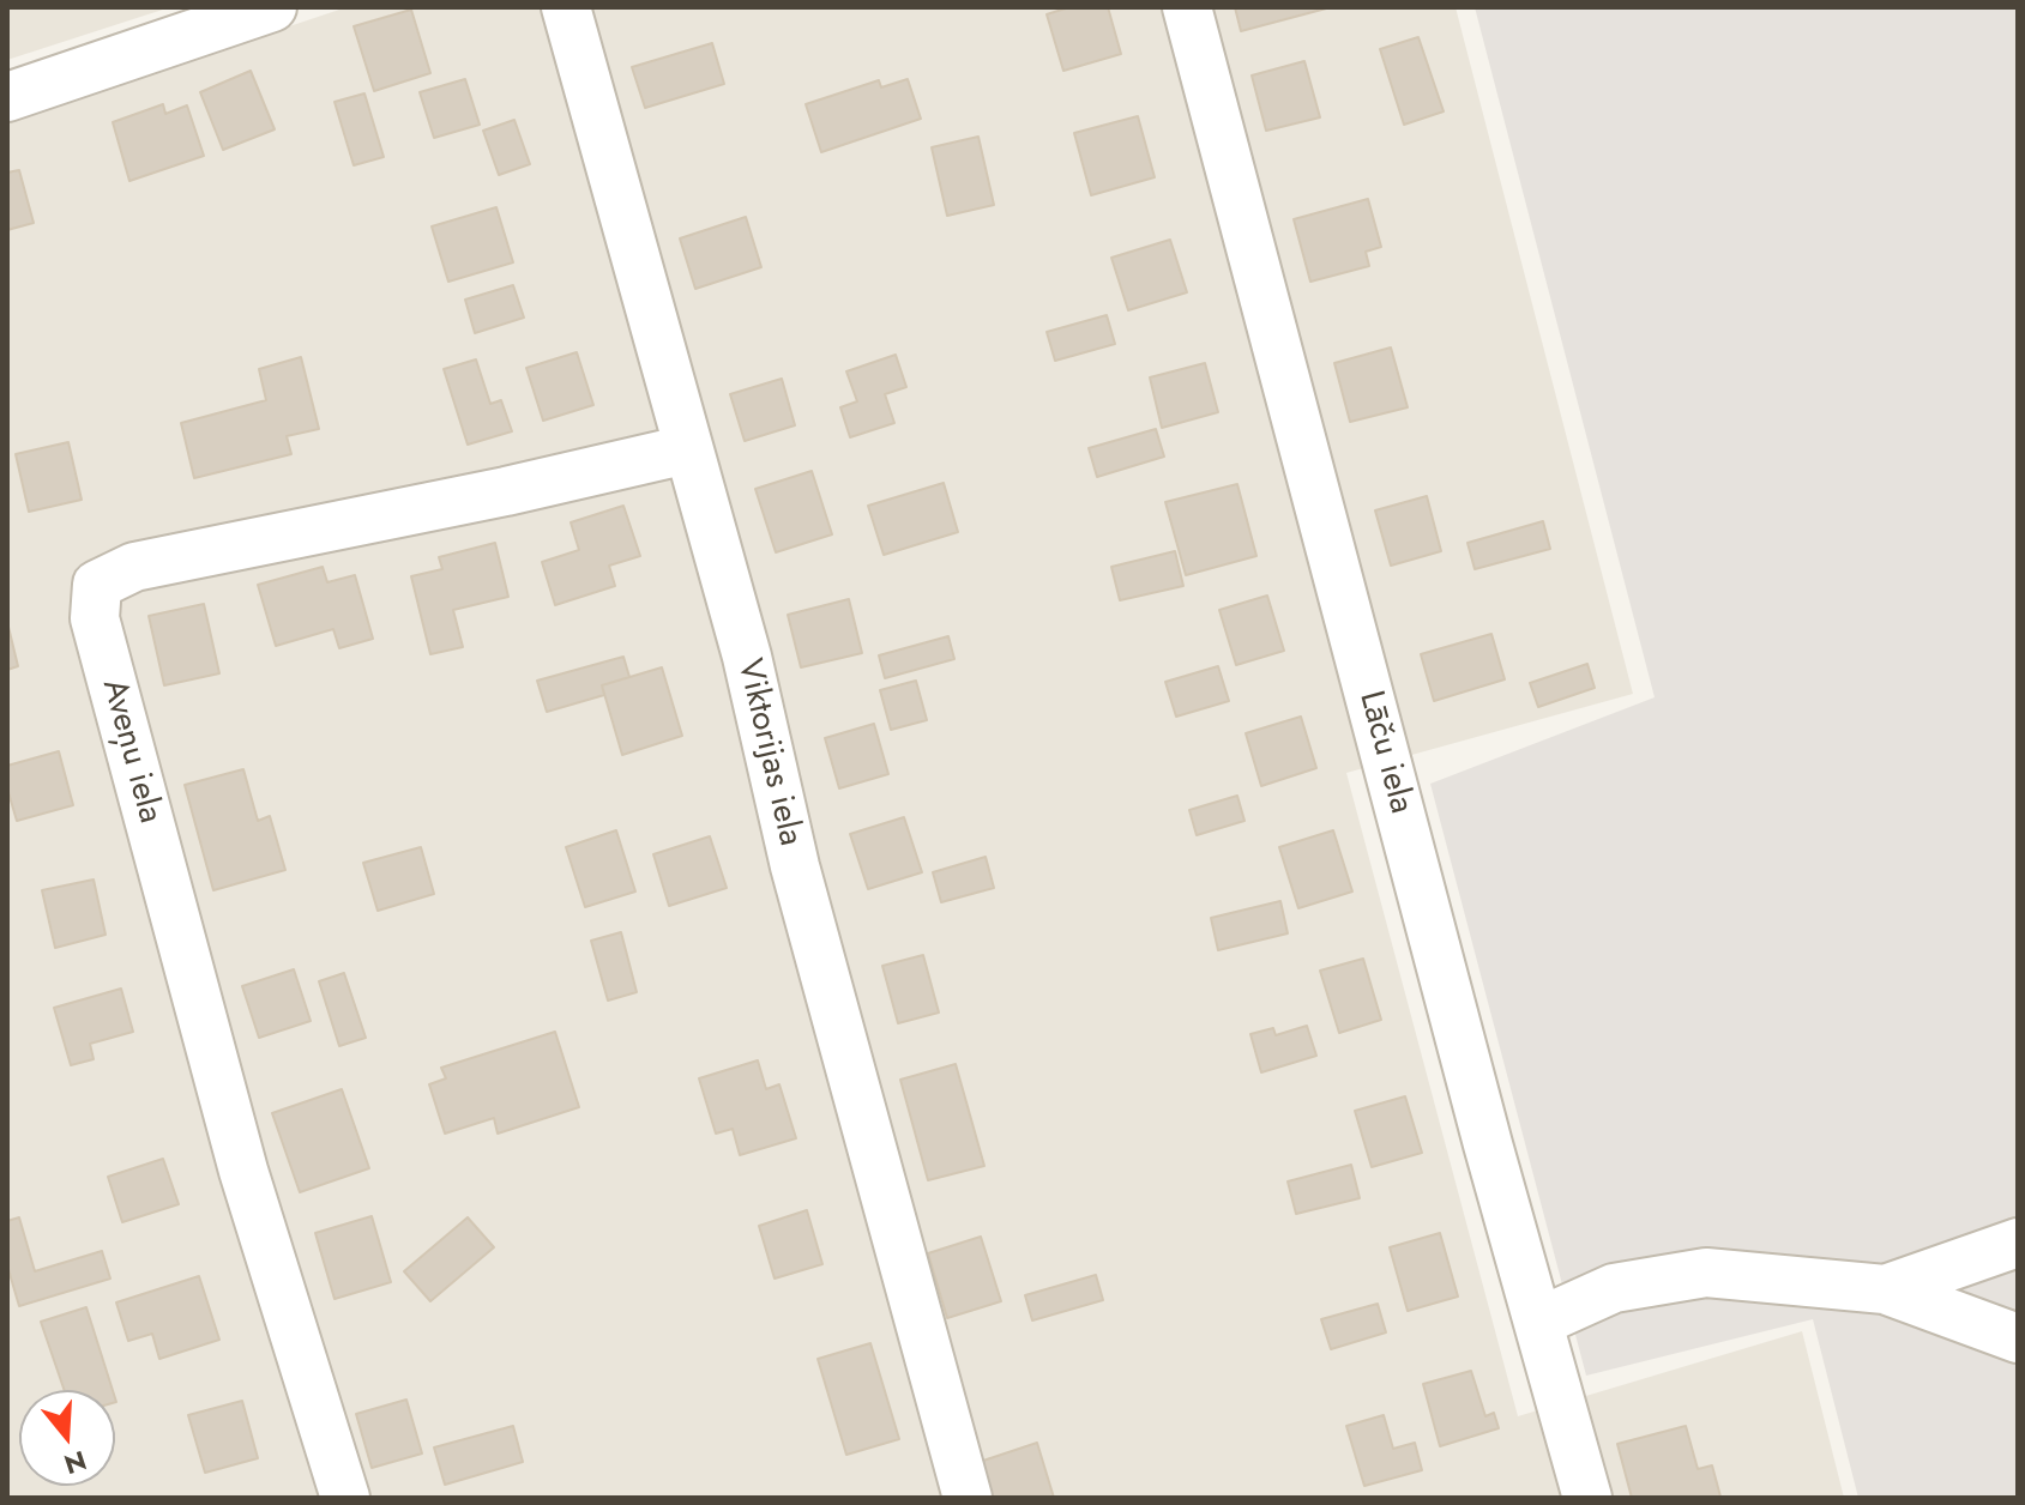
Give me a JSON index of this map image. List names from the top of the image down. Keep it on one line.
{"streets":{"street":["Aveņu iela","Viktorijas iela","Lāču iela"]},"crossings":[["Aveņu iela","Viktorijas iela"]],"north":"bottom"}
